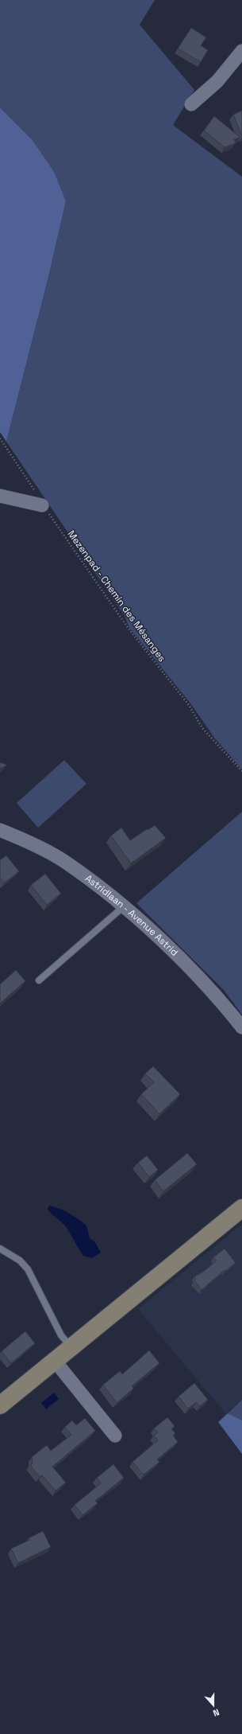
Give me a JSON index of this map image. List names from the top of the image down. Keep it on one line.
{"streets":{"street":["Astridlaan - Avenue Astrid"],"path":["Mezenpad - Chemin des Mésanges"]},"north":"bottom"}
